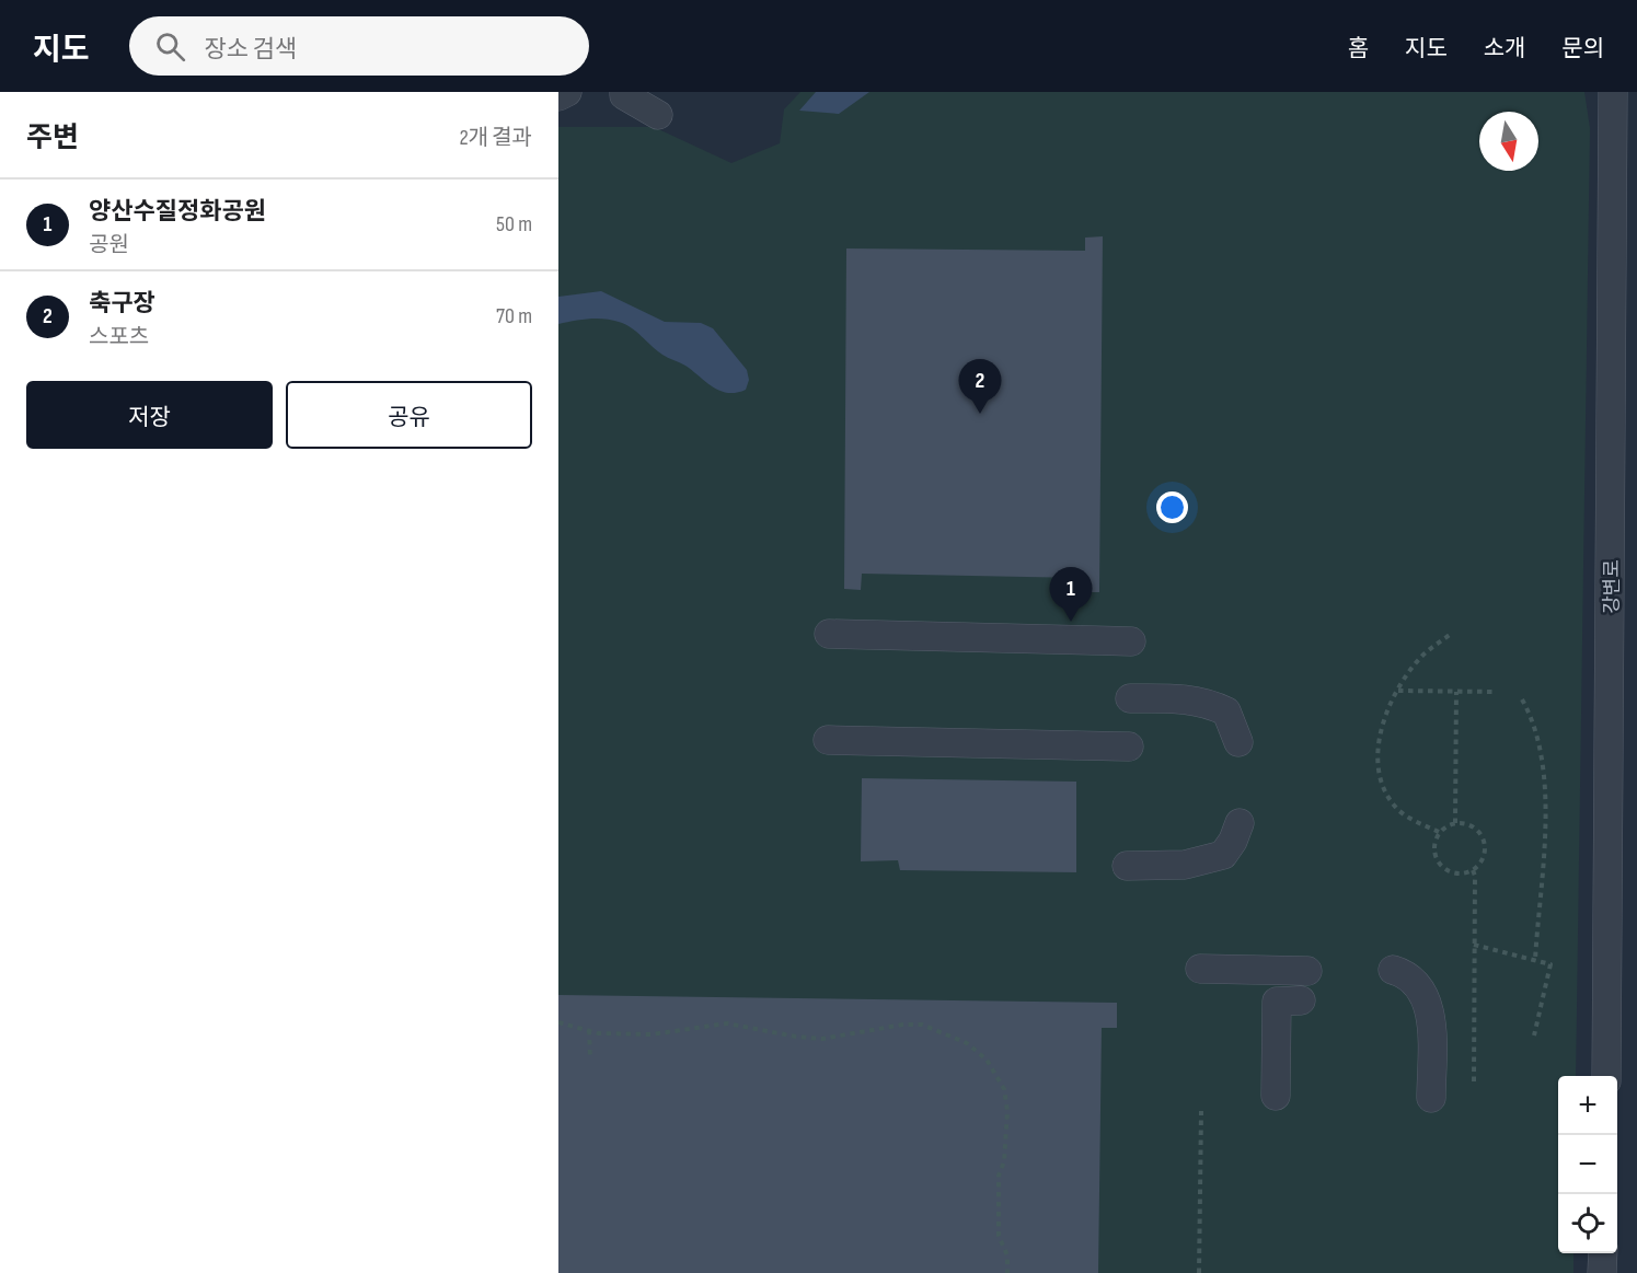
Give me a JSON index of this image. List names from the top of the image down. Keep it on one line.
{"streets":{"street":["강변로"]},"north":"bottom","page":{"header":"지도","search":"장소 검색","nav":["홈","지도","소개","문의"],"heading":["주변","2개 결과"],"list":[{"mark":"1","name":"양산수질정화공원","note":"공원","value":"50 m"},{"mark":"2","name":"축구장","note":"스포츠","value":"70 m"}],"pins":["2","1"],"buttons":["저장","공유"],"map_buttons":["+","−"]}}
